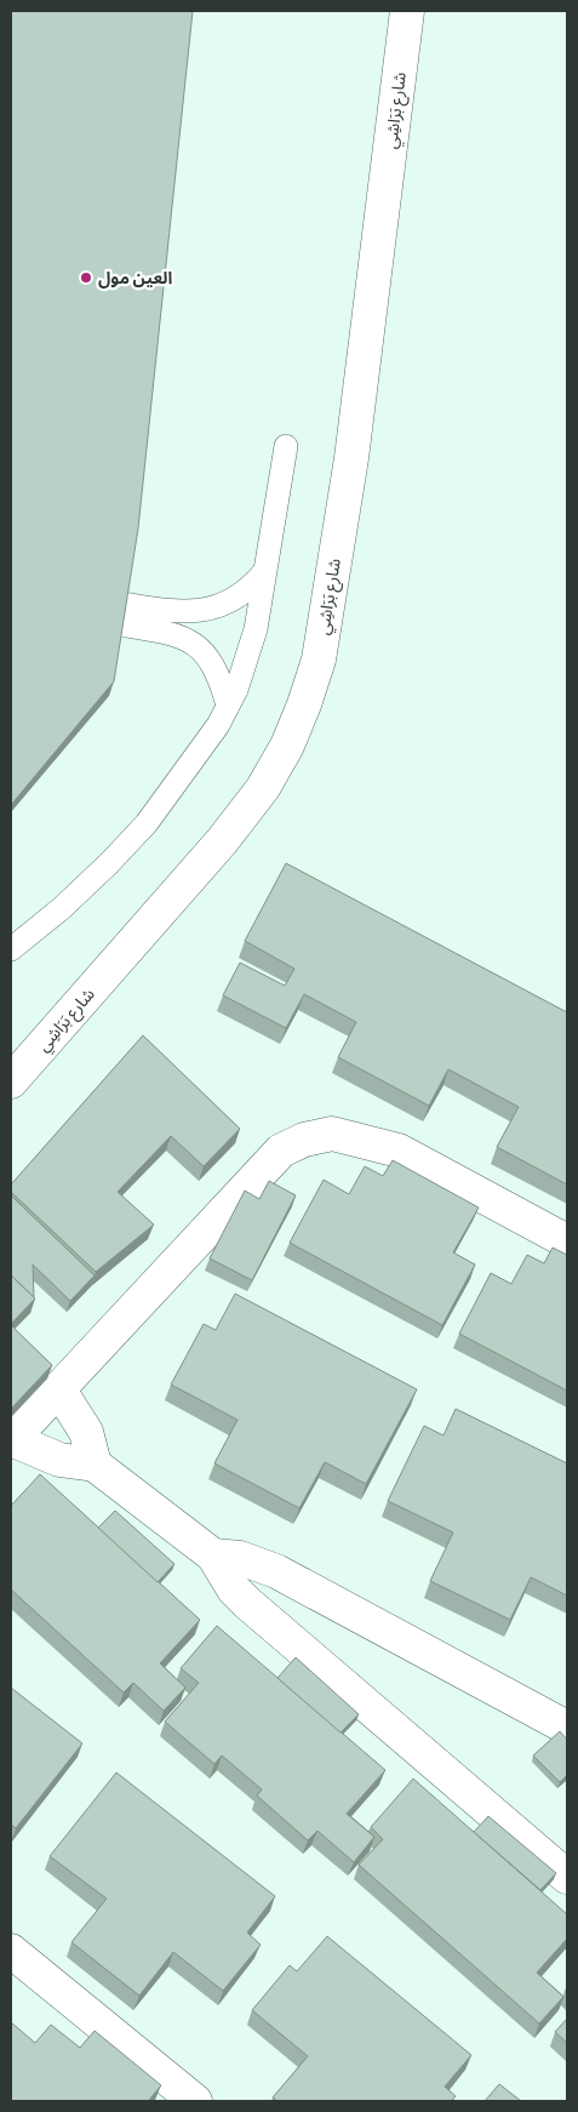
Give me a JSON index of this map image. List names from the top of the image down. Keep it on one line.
{"streets":{"street":["شارع بَرَاشِي"]},"places":["العين مول"]}
